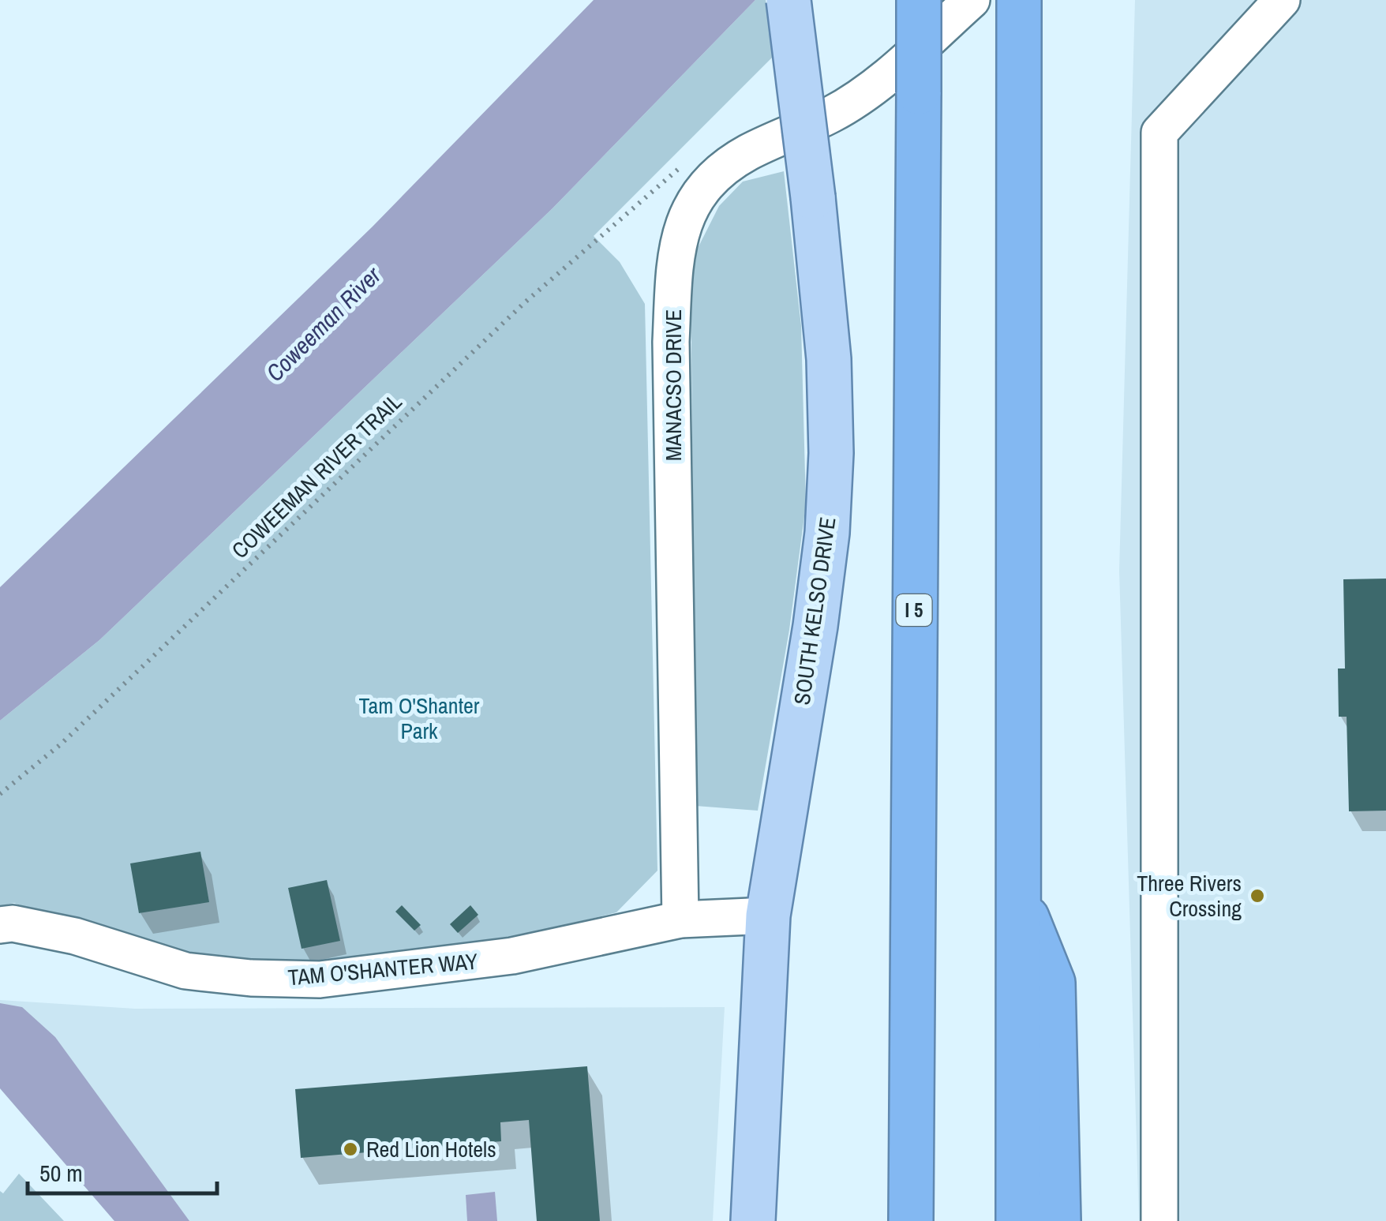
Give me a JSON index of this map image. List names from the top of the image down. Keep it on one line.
{"streets":{"highway":["I 5"],"main road":["SOUTH KELSO DRIVE"],"street":["MANACSO DRIVE","TAM O'SHANTER WAY"],"path":["COWEEMAN RIVER TRAIL"]},"crossings":[["MANACSO DRIVE","TAM O'SHANTER WAY"],["SOUTH KELSO DRIVE","TAM O'SHANTER WAY"]],"water":["Coweeman River"],"parks":["Tam O'Shanter Park"],"places":["Three Rivers Crossing","Red Lion Hotels"],"scale_bar":"50 m"}
